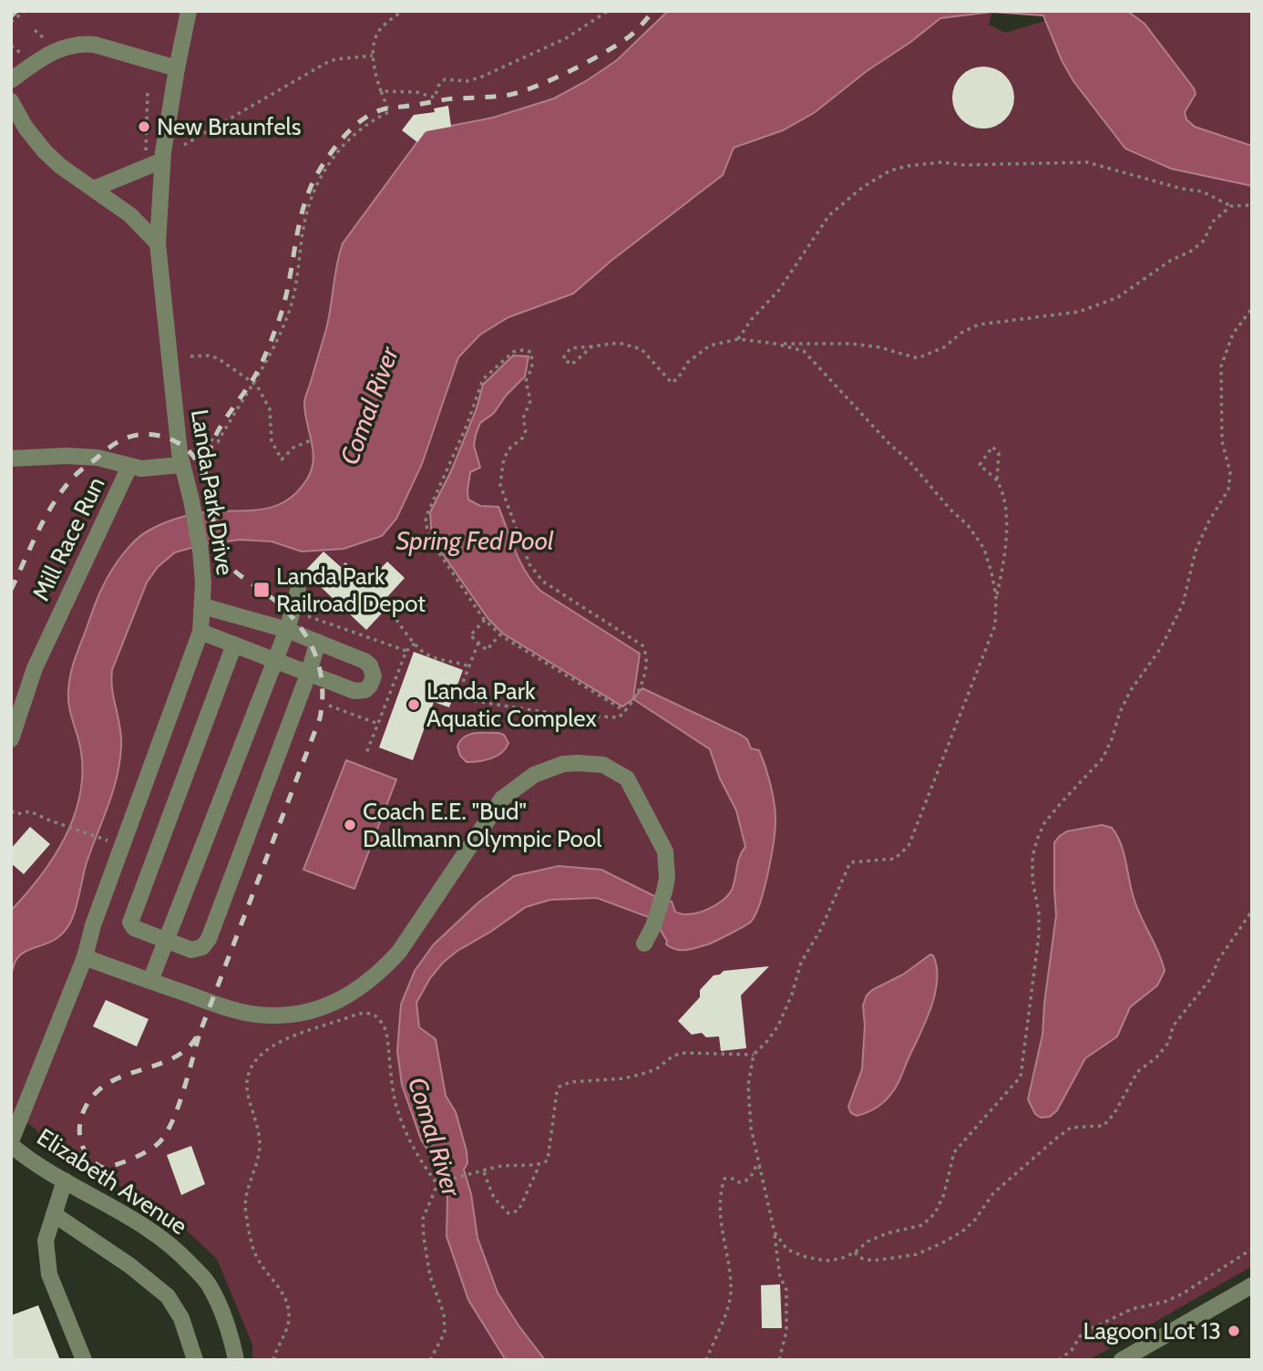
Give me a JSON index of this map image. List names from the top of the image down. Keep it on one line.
{"streets":{"street":["Landa Park Drive","Mill Race Run","Elizabeth Avenue"]},"crossings":[["Landa Park Drive","Elizabeth Avenue"]],"water":["Comal River","Spring Fed Pool"],"places":{"other":["New Braunfels","Landa Park Aquatic Complex","Coach E.E. \"Bud\" Dallmann Olympic Pool","Lagoon Lot 13"],"transit":["Landa Park Railroad Depot"]}}
